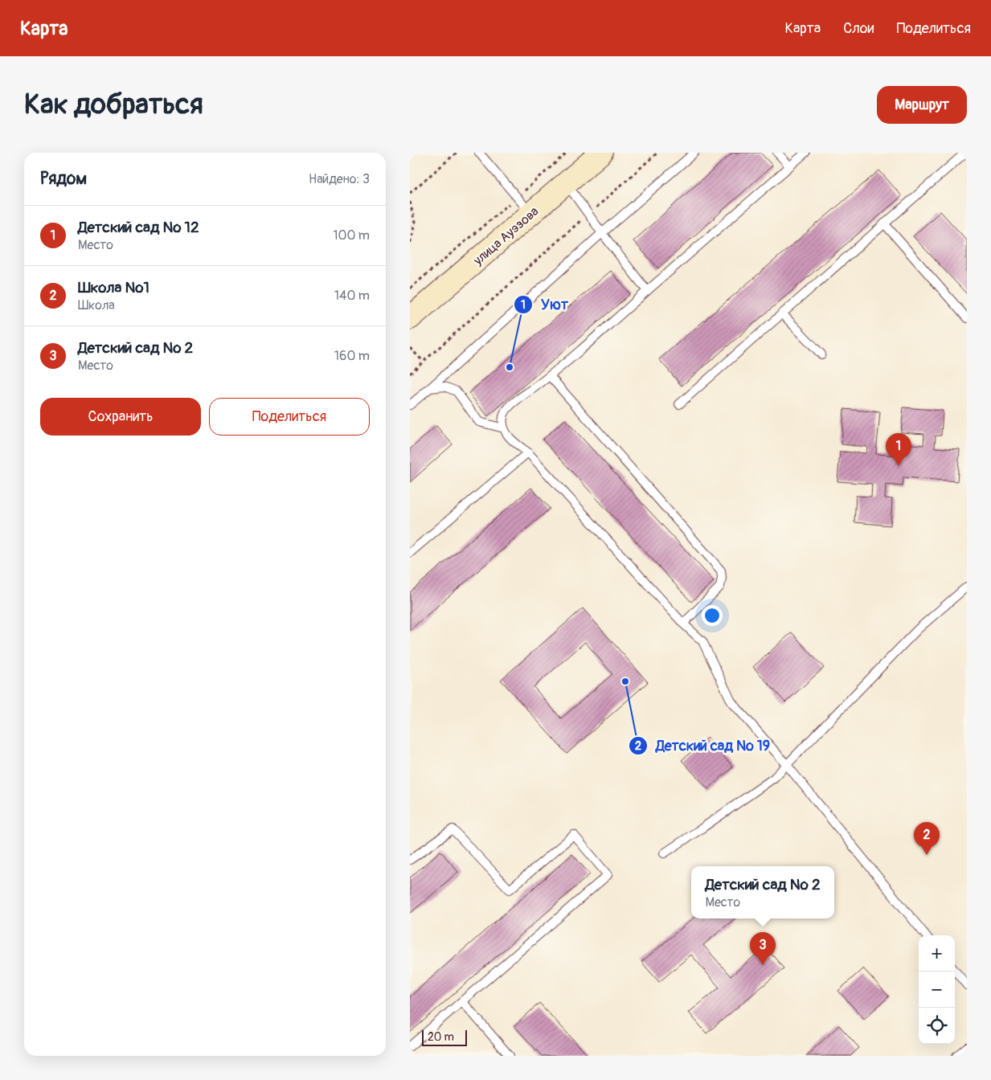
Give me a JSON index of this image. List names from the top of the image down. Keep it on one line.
{"streets":{"street":["улица Ауэзова"]},"places":["Уют","Детский сад № 19"],"scale_bar":"20 m","page":{"header":"Карта","nav":["Карта","Слои","Поделиться"],"buttons":["Маршрут",["Сохранить","Поделиться"]],"title":"Как добраться","heading":["Рядом","Найдено: 3"],"list":[{"mark":"1","name":"Детский сад № 12","note":"Место","value":"100 m"},{"mark":"2","name":"Школа №1","note":"Школа","value":"140 m"},{"mark":"3","name":"Детский сад № 2","note":"Место","value":"160 m"}],"pins":["1","2","3"],"popup":["Детский сад № 2","Место"],"map_buttons":["+","−"],"scale":"20 m"}}
